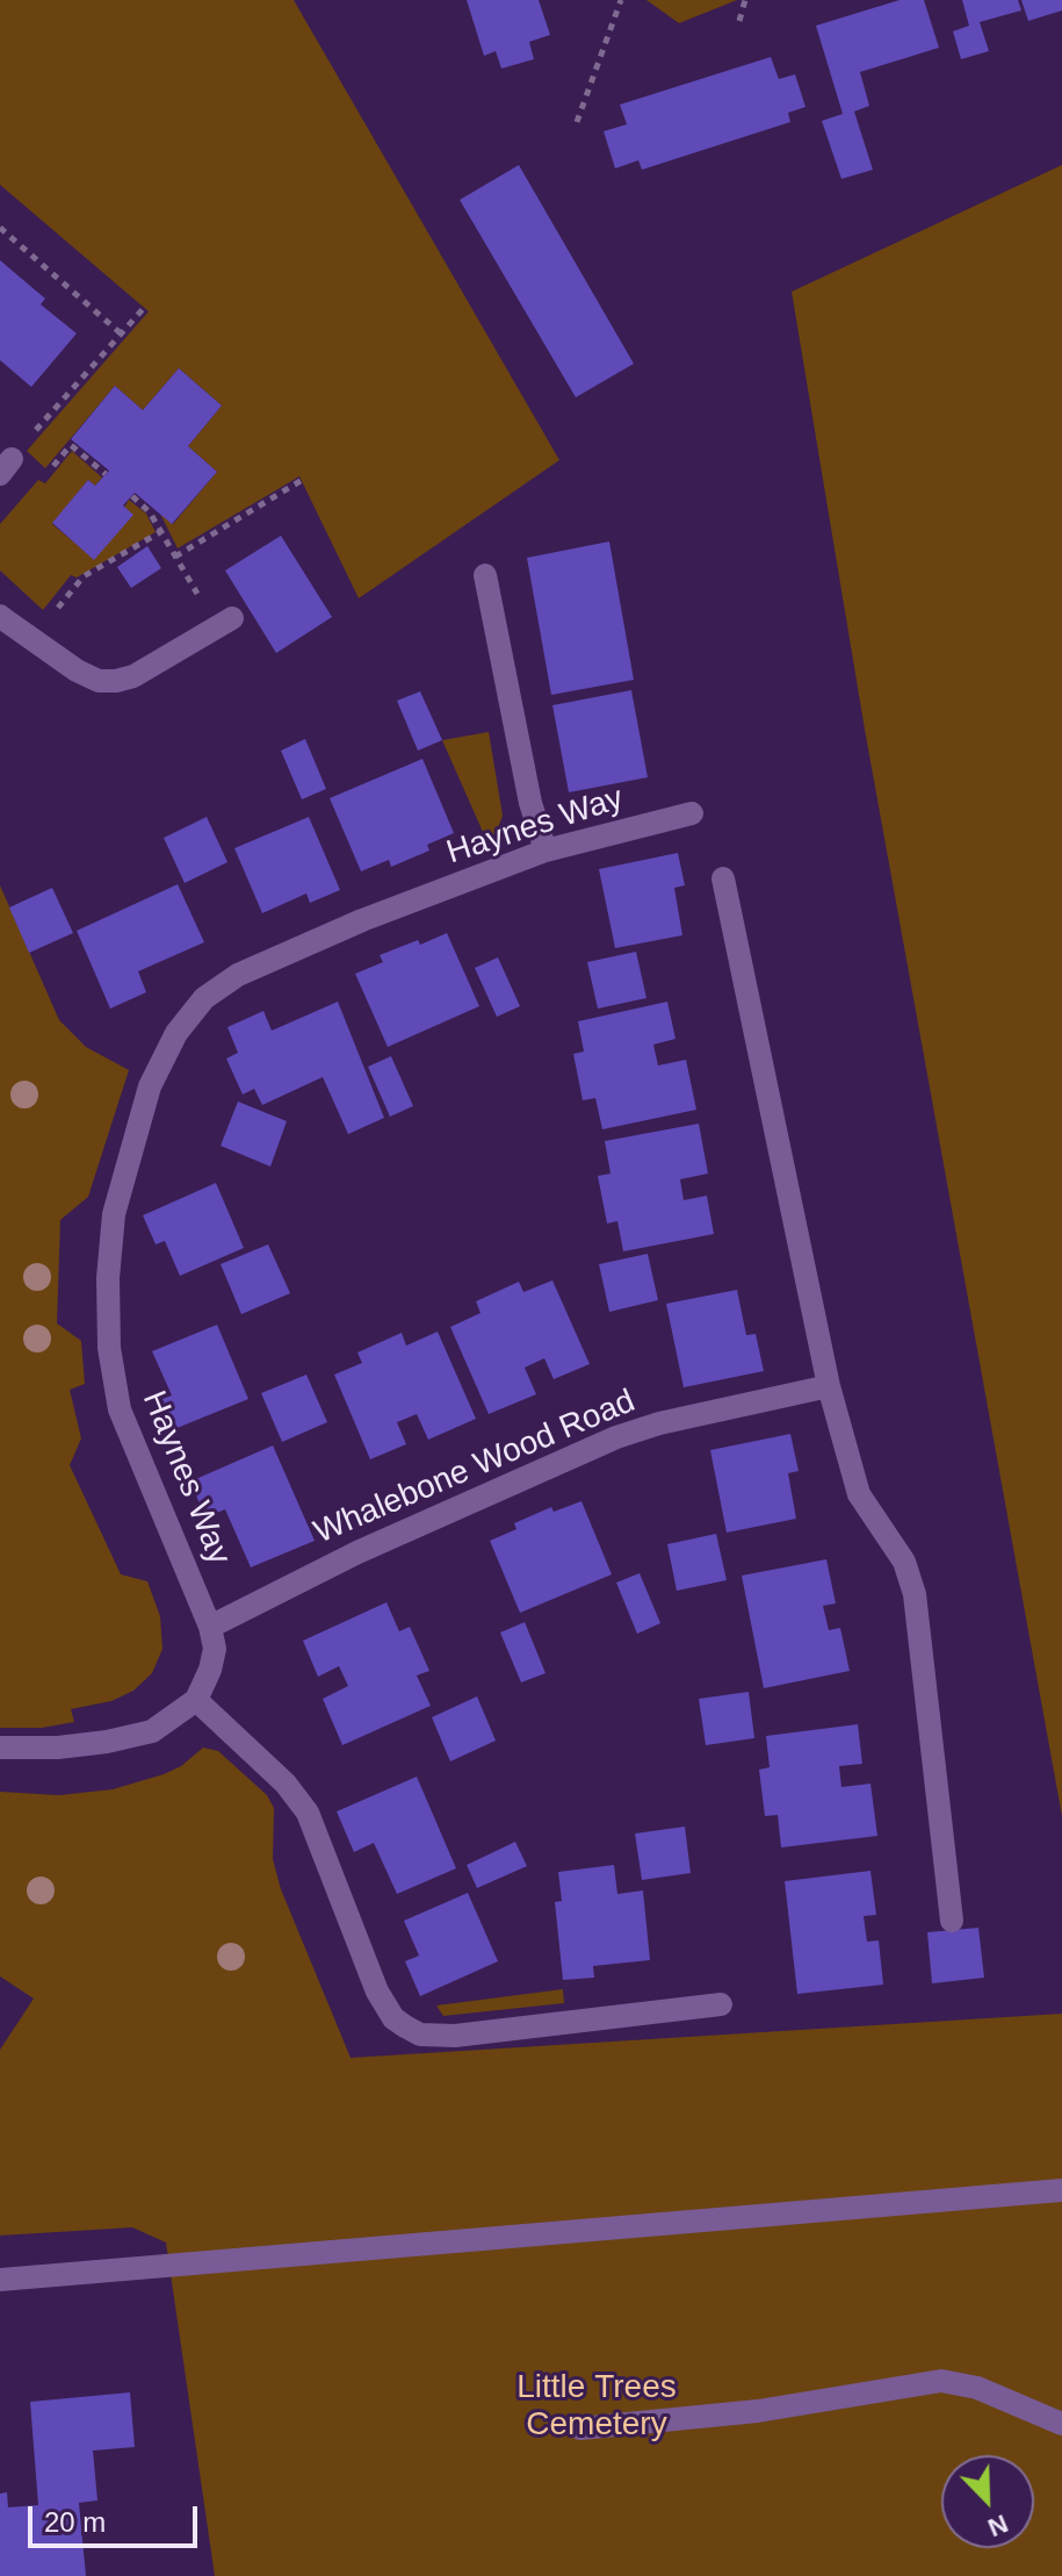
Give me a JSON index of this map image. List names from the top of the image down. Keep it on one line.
{"streets":{"street":["Haynes Way","Whalebone Wood Road"]},"crossings":[["Haynes Way","Whalebone Wood Road"]],"parks":["Little Trees Cemetery"],"scale_bar":"20 m","north":"bottom right"}
